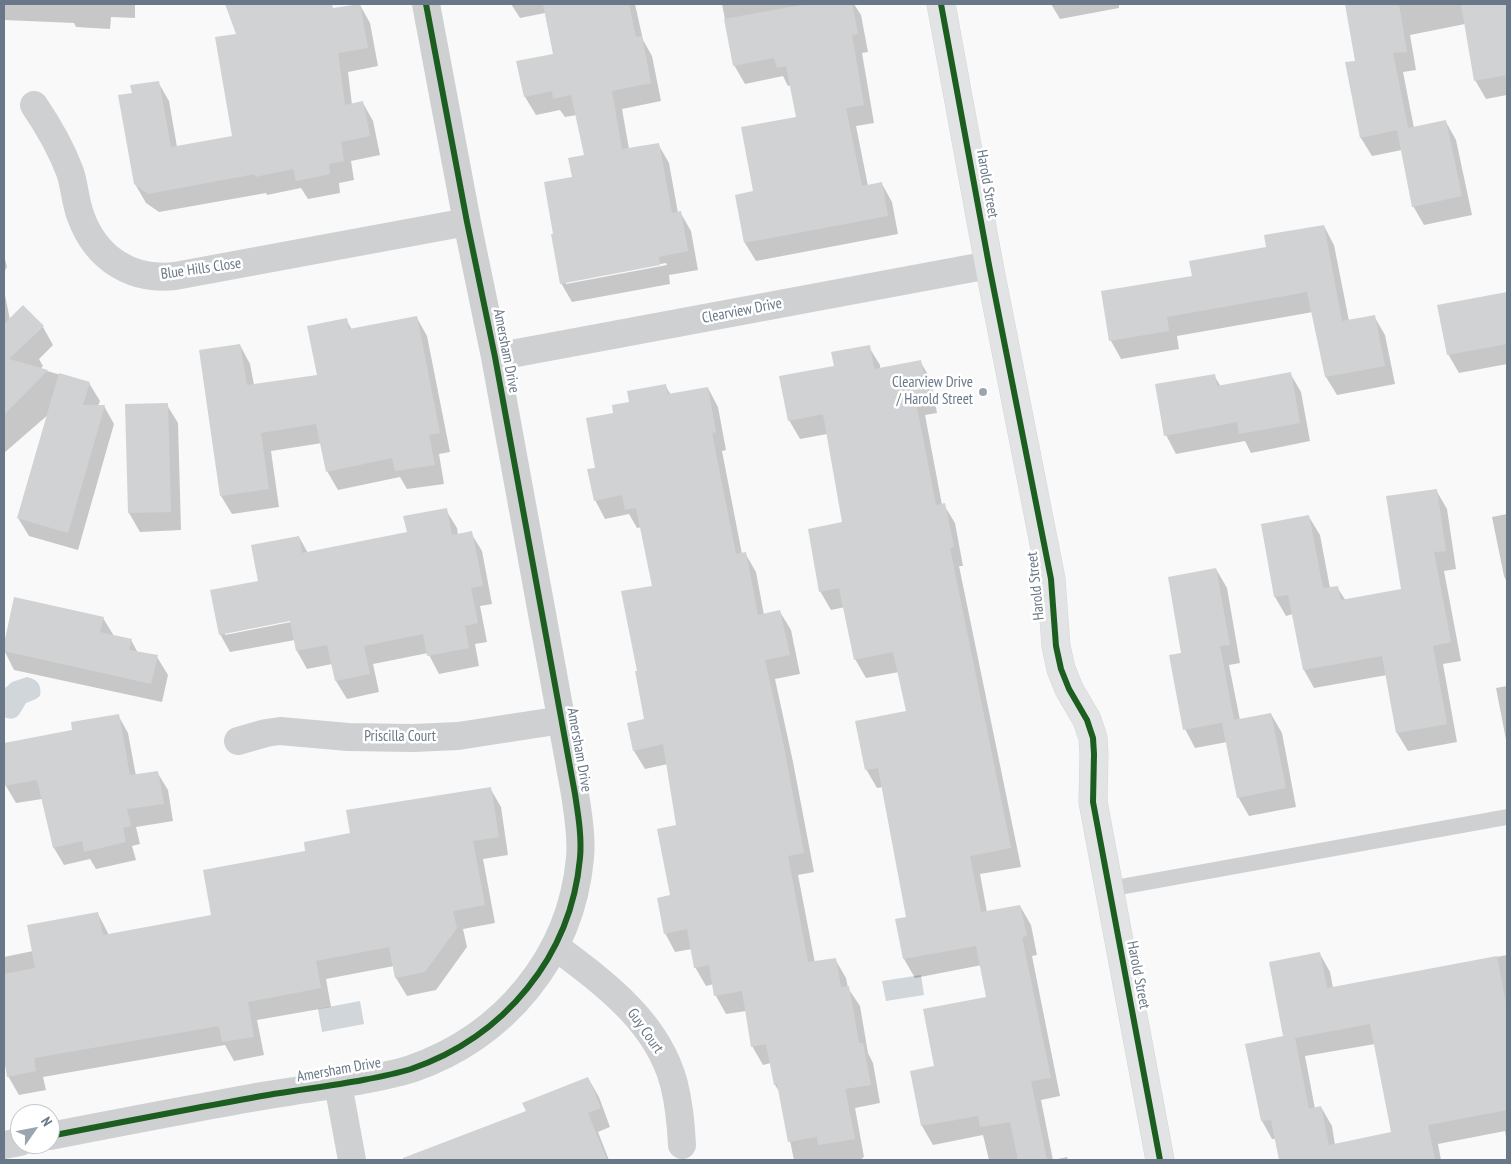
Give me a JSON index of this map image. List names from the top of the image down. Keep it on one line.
{"streets":{"street":["Harold Street","Blue Hills Close","Clearview Drive","Amersham Drive","Priscilla Court","Guy Court"]},"crossings":[["Harold Street","Clearview Drive"],["Blue Hills Close","Amersham Drive"],["Clearview Drive","Amersham Drive"],["Amersham Drive","Priscilla Court"],["Amersham Drive","Guy Court"]],"places":["Clearview Drive / Harold Street"],"north":"top right"}
